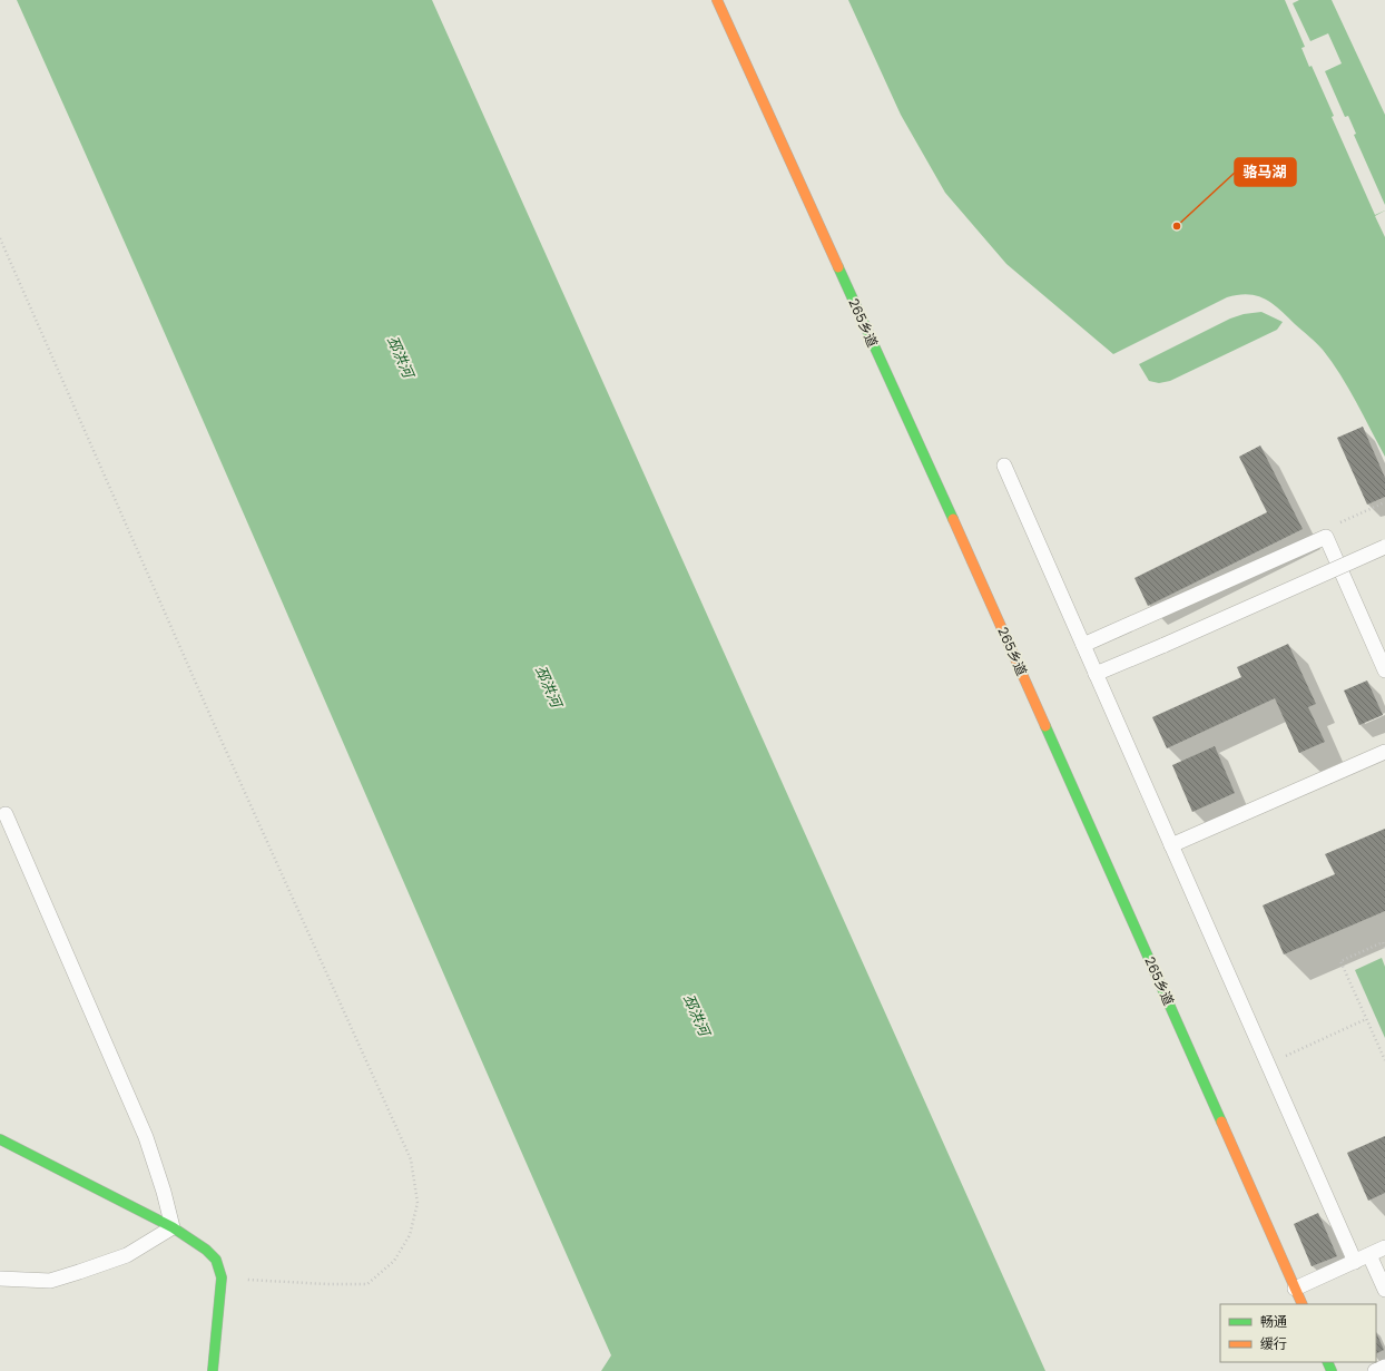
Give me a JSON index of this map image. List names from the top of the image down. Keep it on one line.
{"streets":{"street":["265乡道"]},"water":["邳洪河"],"places":["骆马湖"],"legend":["畅通","缓行"]}
